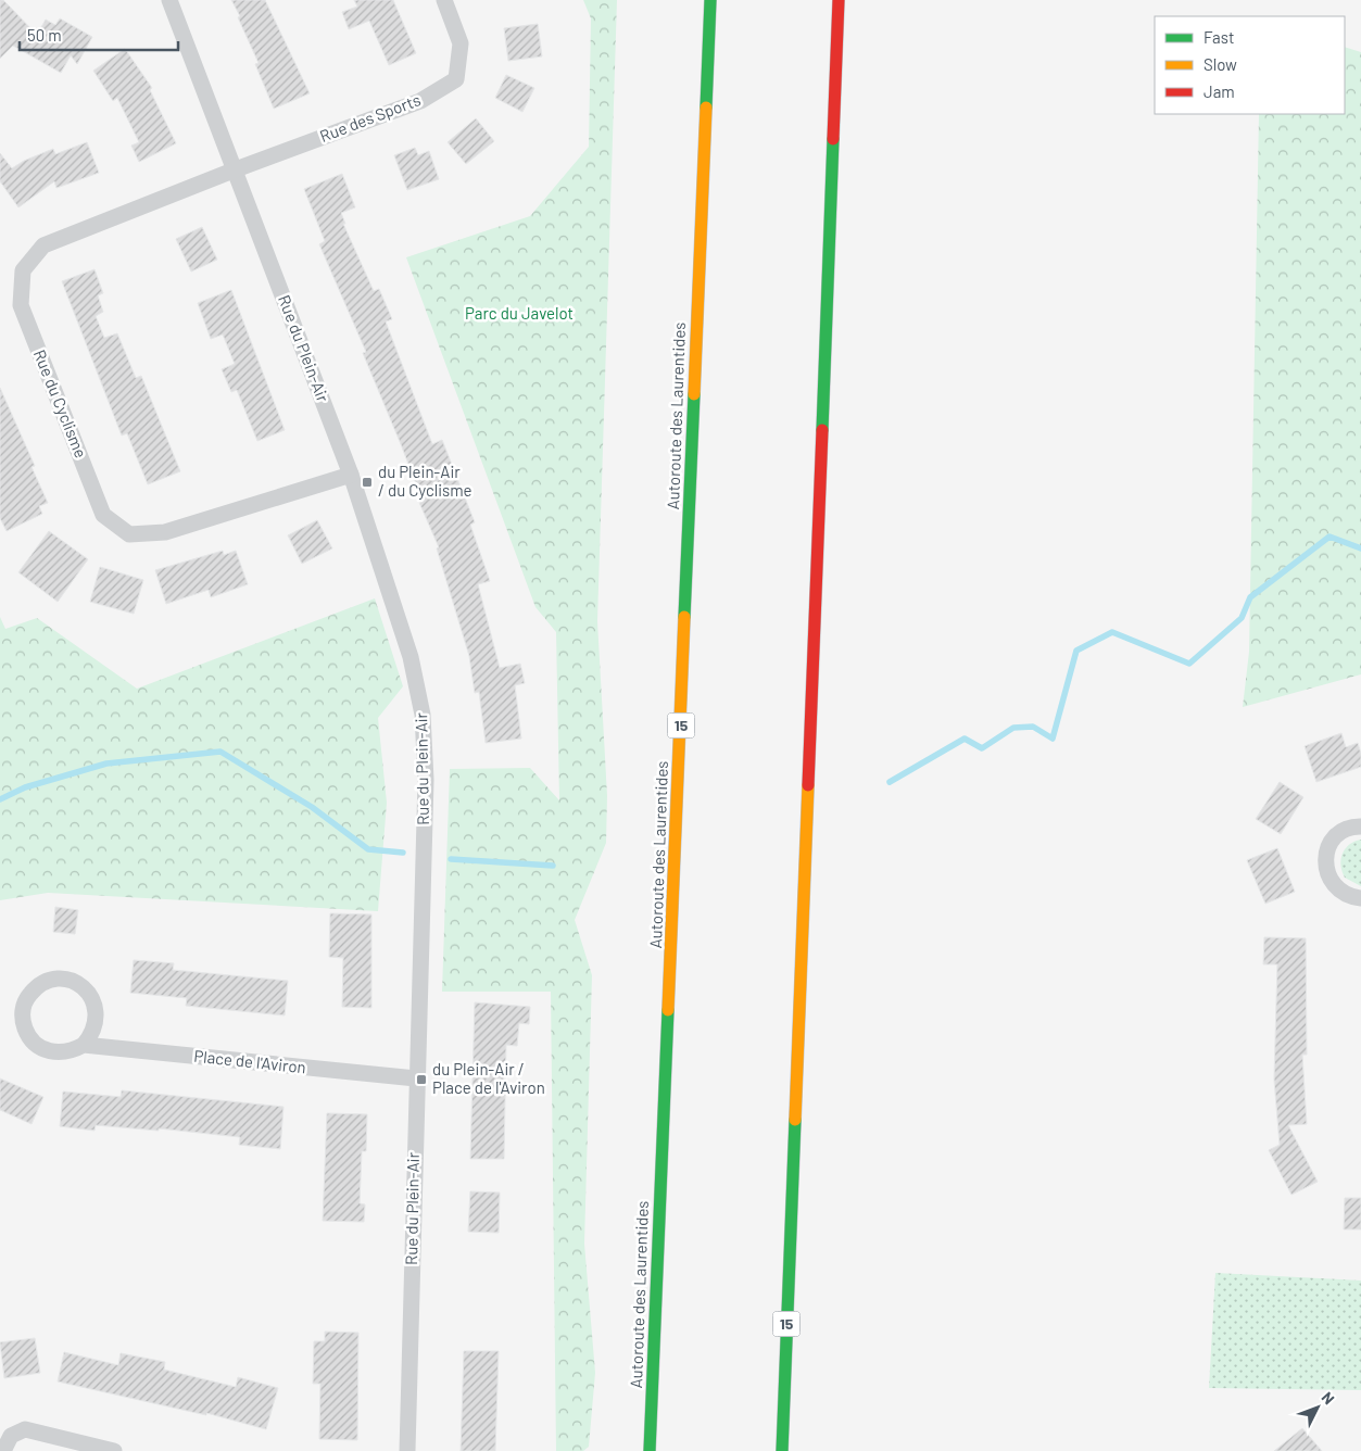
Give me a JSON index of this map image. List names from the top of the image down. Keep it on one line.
{"streets":{"highway":["Autoroute des Laurentides","15"],"street":["Rue des Sports","Rue du Plein-Air","Rue du Cyclisme","Place de l'Aviron"]},"crossings":[["Rue des Sports","Rue du Plein-Air"],["Rue des Sports","Rue du Cyclisme"],["Rue du Plein-Air","Rue du Cyclisme"],["Rue du Plein-Air","Place de l'Aviron"]],"parks":["Parc du Javelot"],"places":{"transit":["du Plein-Air / du Cyclisme","du Plein-Air / Place de l'Aviron"]},"legend":["Fast","Slow","Jam"],"scale_bar":"50 m","north":"top right"}
